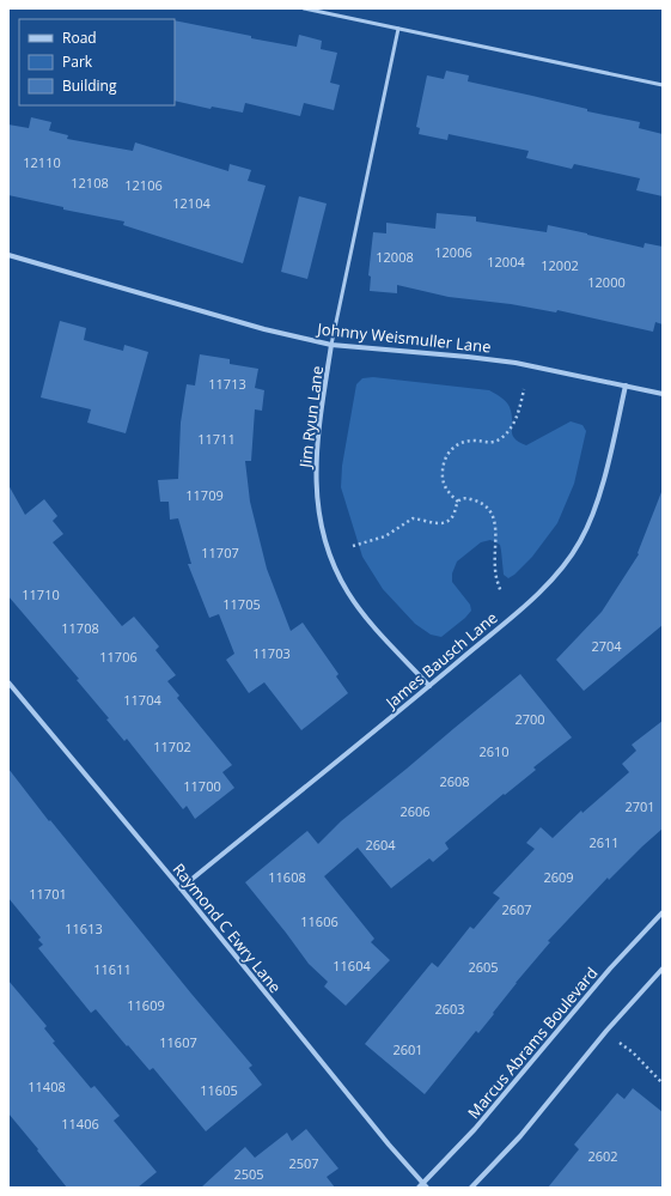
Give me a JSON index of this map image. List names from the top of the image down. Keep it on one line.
{"streets":{"street":["Johnny Weismuller Lane","Jim Ryun Lane","James Bausch Lane","Raymond C Ewry Lane","Marcus Abrams Boulevard"]},"crossings":[["Johnny Weismuller Lane","Jim Ryun Lane"],["Johnny Weismuller Lane","James Bausch Lane"],["Jim Ryun Lane","James Bausch Lane"],["James Bausch Lane","Raymond C Ewry Lane"],["Raymond C Ewry Lane","Marcus Abrams Boulevard"]],"house_numbers":["12110","12108","12106","12104","12006","12008","12004","12002","12000","11713","11711","11709","11707","11710","11705","11708","2704","11703","11706","11704","2700","11702","2610","2608","11700","2701","2606","2611","2604","11608","2609","11701","2607","11606","11613","11604","2605","11611","11609","2603","11607","2601","11408","11605","11406","2602","2507","2505"],"legend":["Road","Park","Building"]}
